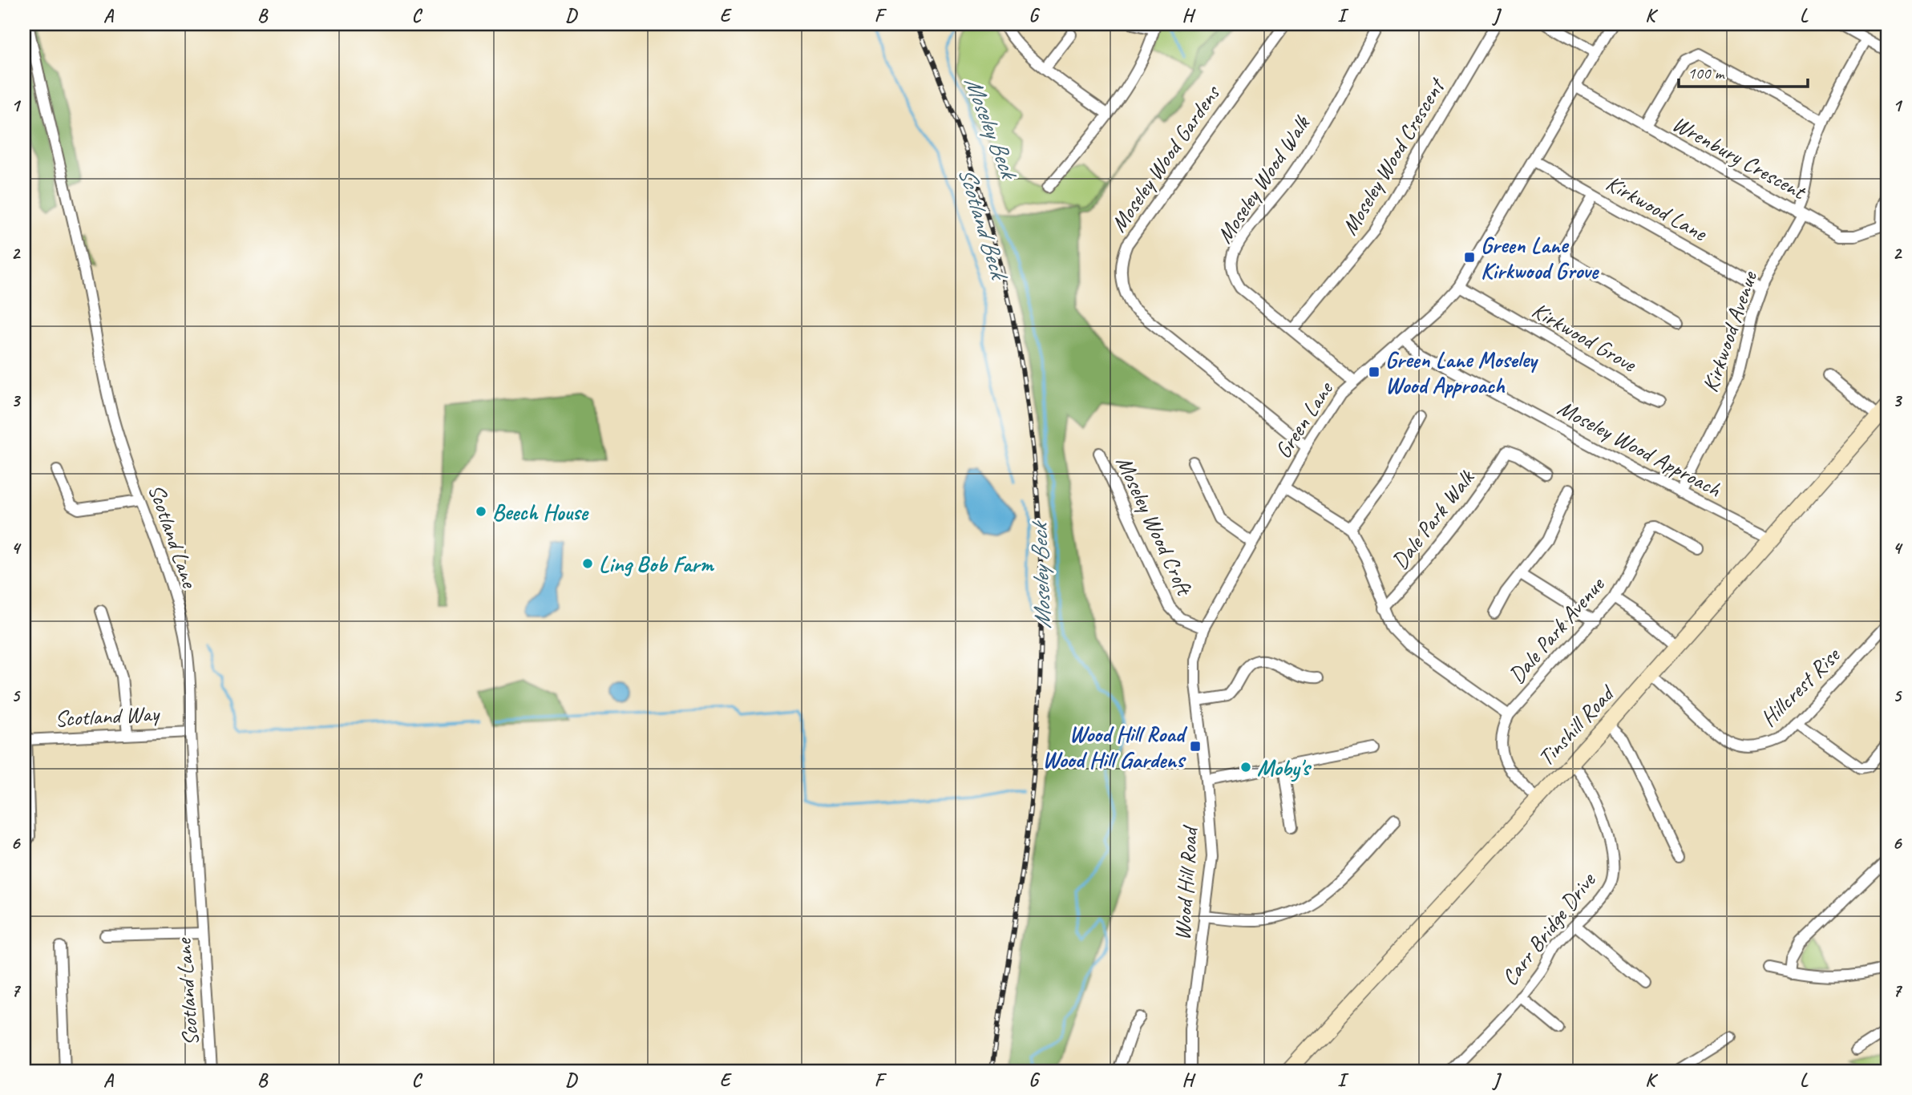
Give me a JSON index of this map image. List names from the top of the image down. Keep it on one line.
{"streets":{"street":["Moseley Wood Crescent","Wrenbury Crescent","Moseley Wood Gardens","Moseley Wood Walk","Kirkwood Lane","Kirkwood Avenue","Kirkwood Grove","Green Lane","Moseley Wood Approach","Dale Park Walk","Moseley Wood Croft","Scotland Lane","Dale Park Avenue","Hillcrest Rise","Scotland Way","Tinshill Road","Wood Hill Road","Carr Bridge Drive"]},"crossings":[["Moseley Wood Crescent","Moseley Wood Walk"],["Wrenbury Crescent","Kirkwood Avenue"],["Wrenbury Crescent","Green Lane"],["Moseley Wood Gardens","Green Lane"],["Moseley Wood Walk","Green Lane"],["Kirkwood Lane","Kirkwood Avenue"],["Kirkwood Lane","Green Lane"],["Kirkwood Avenue","Moseley Wood Approach"],["Kirkwood Grove","Green Lane"],["Green Lane","Moseley Wood Approach"],["Green Lane","Moseley Wood Croft"],["Green Lane","Wood Hill Road"],["Moseley Wood Approach","Tinshill Road"],["Scotland Lane","Scotland Way"],["Dale Park Avenue","Tinshill Road"],["Hillcrest Rise","Tinshill Road"],["Tinshill Road","Carr Bridge Drive"]],"water":["Moseley Beck","Scotland Beck"],"places":{"transit":["Green Lane Kirkwood Grove","Green Lane Moseley Wood Approach","Wood Hill Road Wood Hill Gardens"],"other":["Beech House","Ling Bob Farm","Moby's"]},"scale_bar":"100 m","grid":{"columns":["A","B","C","D","E","F","G","H","I","J","K","L"],"rows":["1","2","3","4","5","6","7"]}}
